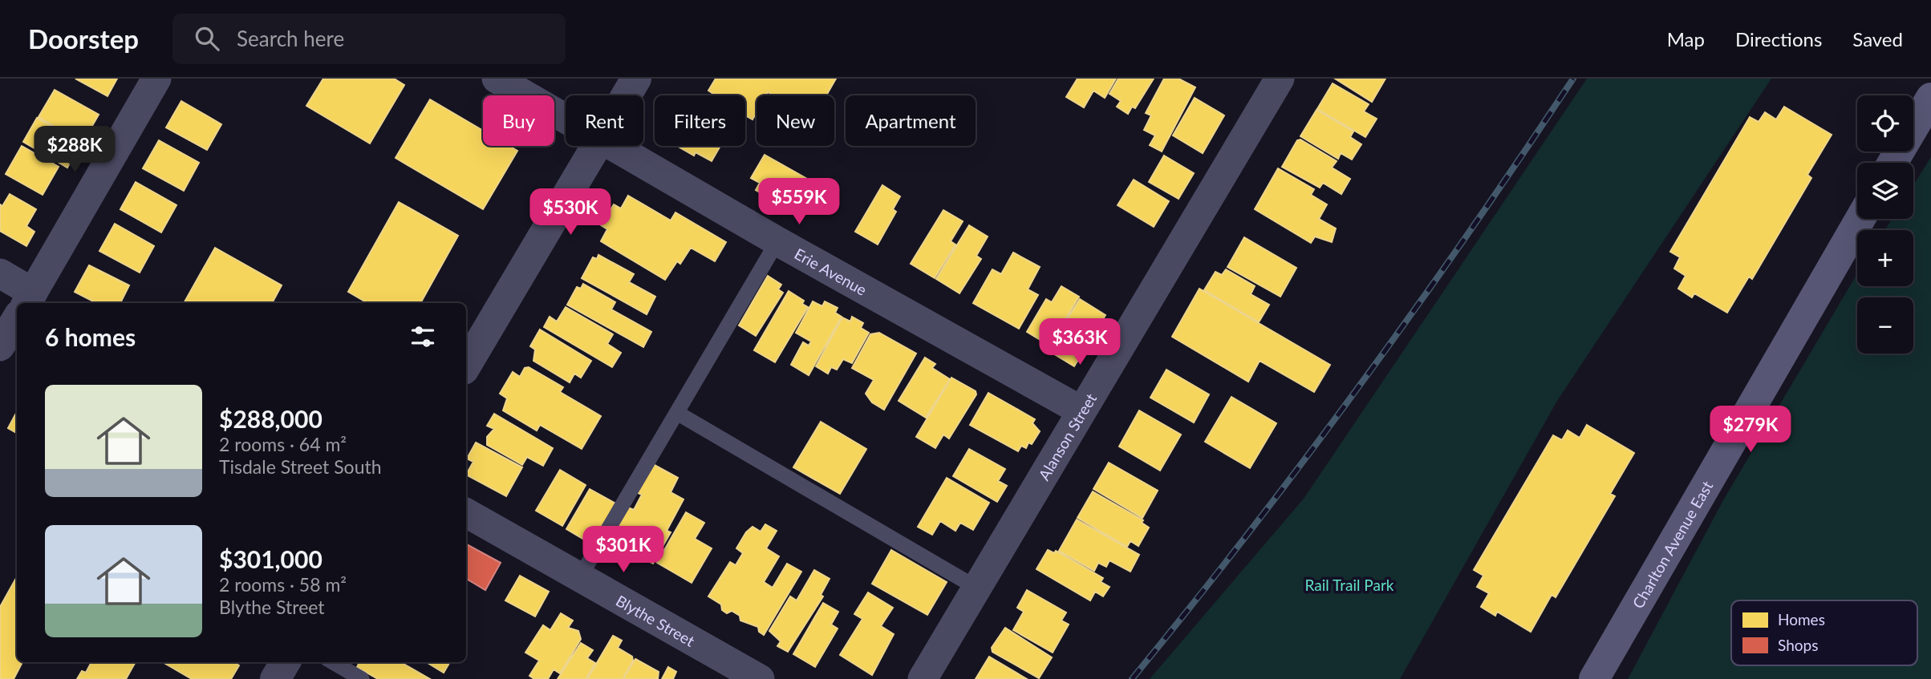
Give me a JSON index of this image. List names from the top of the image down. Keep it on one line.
{"streets":{"main road":["Charlton Avenue East"],"street":["Erie Avenue","Alanson Street","Blythe Street"]},"crossings":[["Erie Avenue","Alanson Street"]],"parks":["Rail Trail Park"],"legend":["Homes","Shops"],"page":{"header":"Doorstep","search":"Search here","nav":["Map","Directions","Saved"],"map_buttons":["+","−"],"chip":["Buy","Rent","Filters","New","Apartment"],"price":["$288K","$559K","$530K","$363K","$279K","$301K"],"heading":"6 homes","list":[{"name":"$288,000","note":"2 rooms · 64 m² · Tisdale Street South"},{"name":"$301,000","note":"2 rooms · 58 m² · Blythe Street"}]}}
